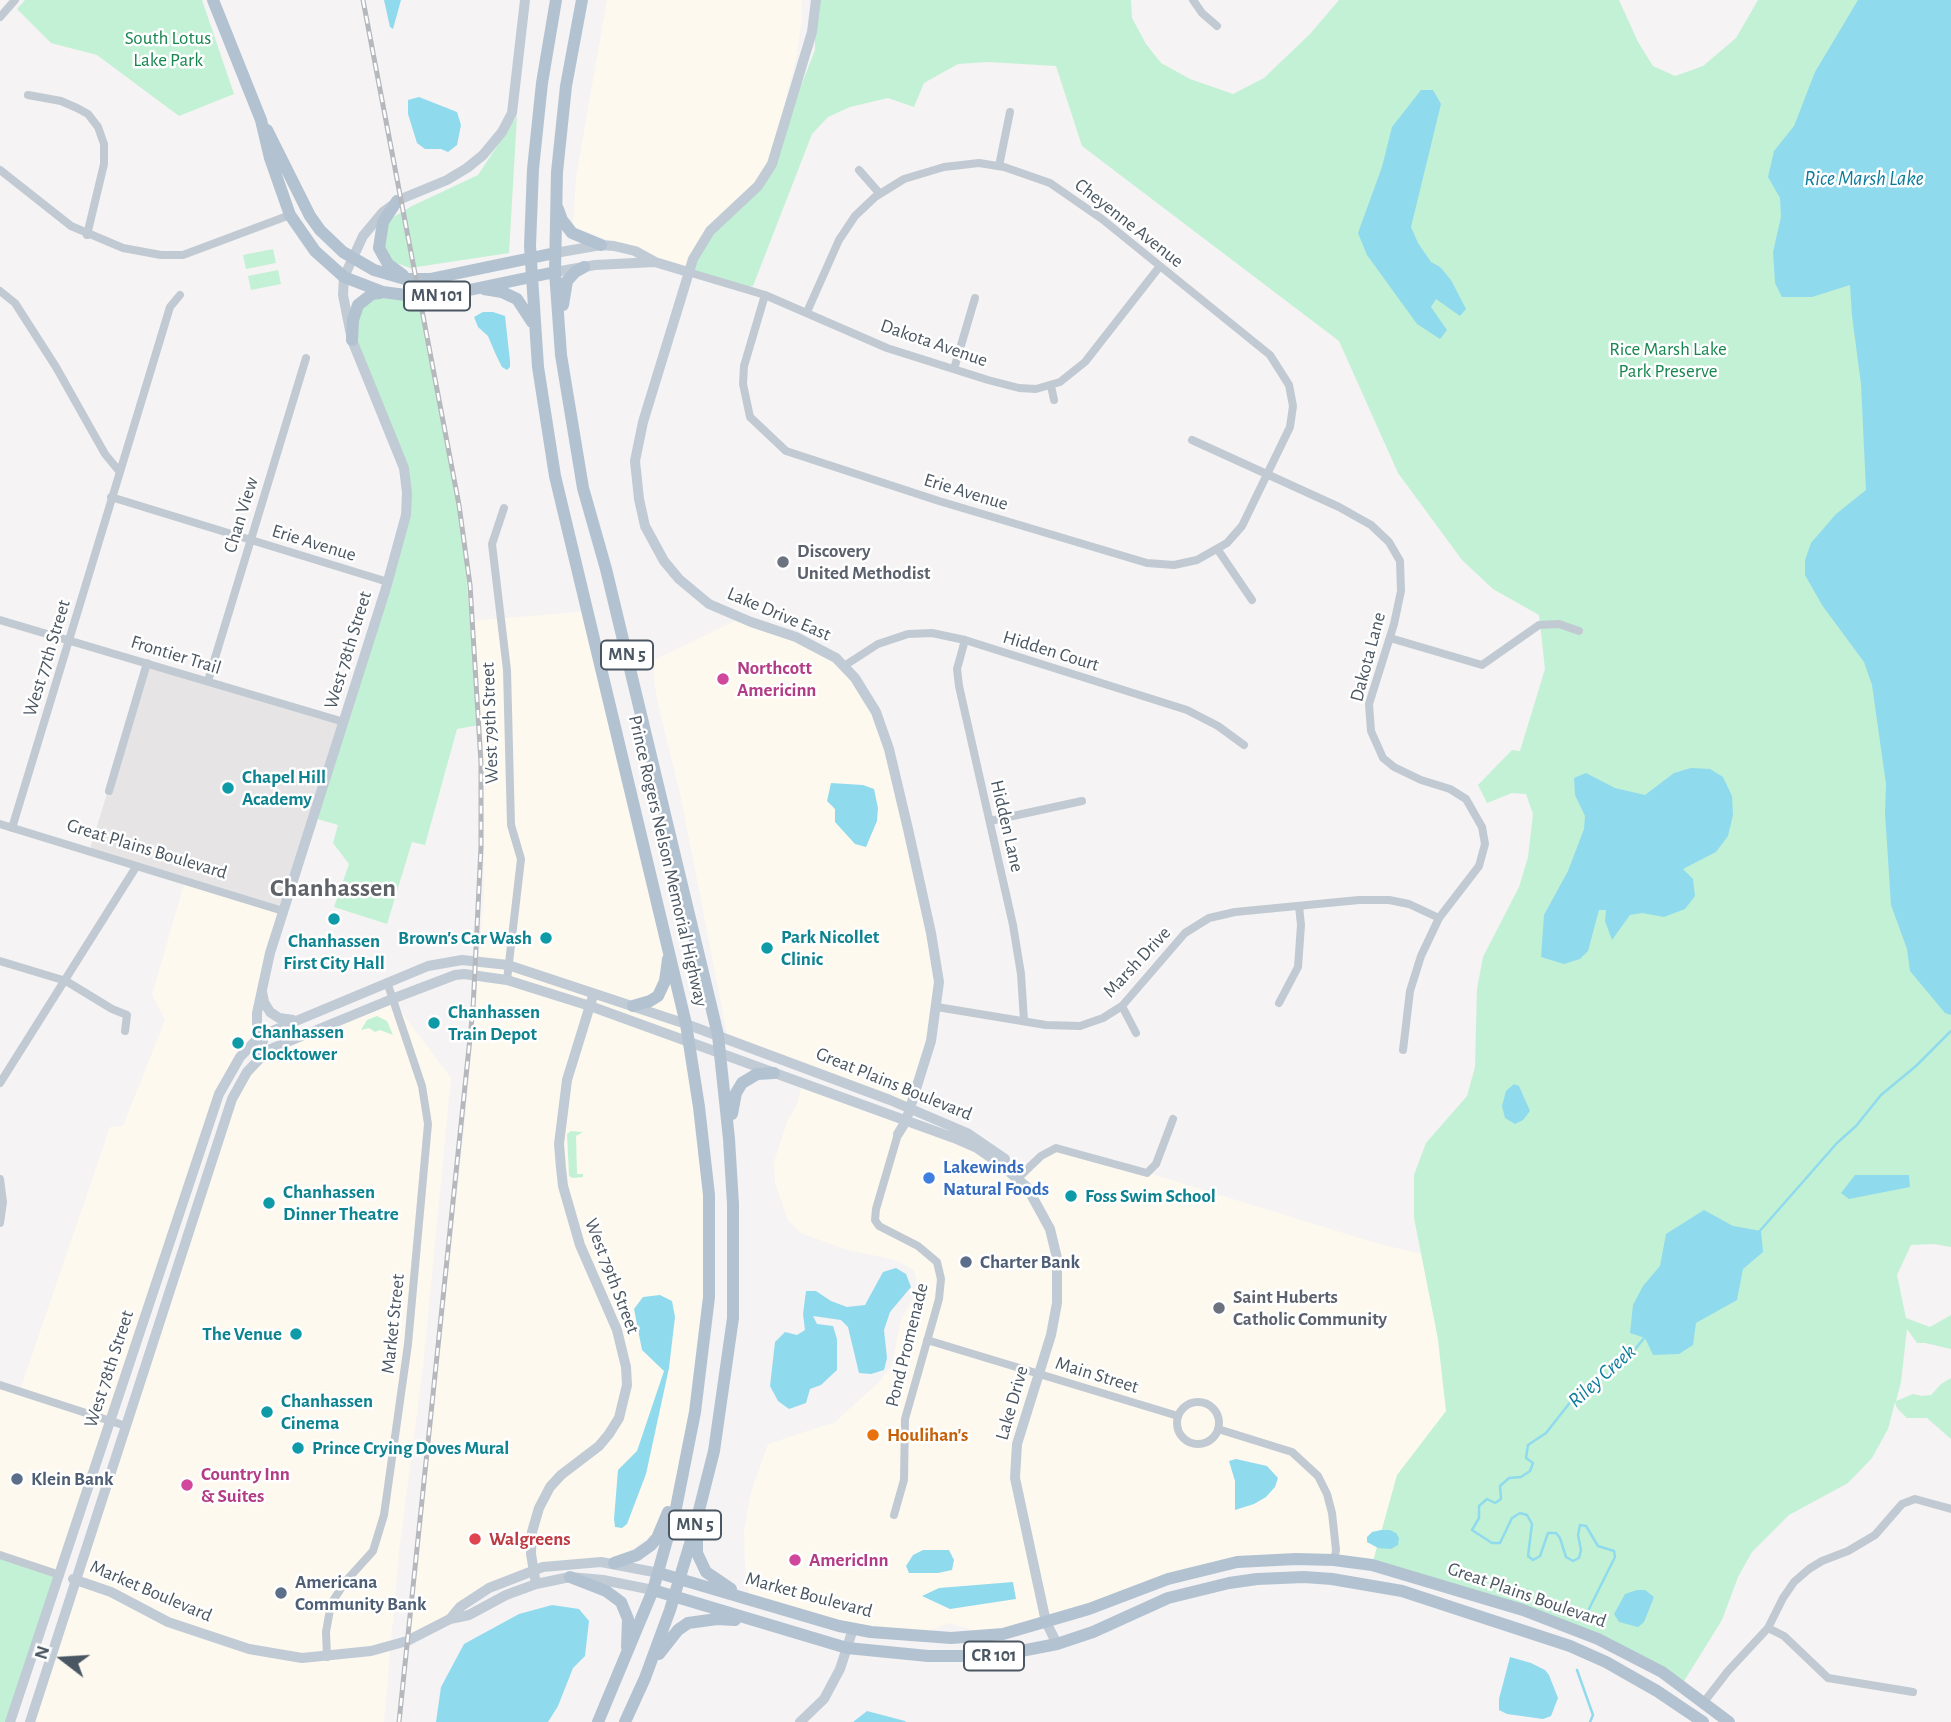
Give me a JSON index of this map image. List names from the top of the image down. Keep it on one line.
{"streets":{"main road":["MN 101","MN 5","Great Plains Boulevard","Prince Rogers Nelson Memorial Highway","Market Boulevard","CR 101"],"street":["Cheyenne Avenue","Dakota Avenue","Erie Avenue","Chan View","Lake Drive East","West 78th Street","Hidden Court","Frontier Trail","Dakota Lane","West 77th Street","West 79th Street","Hidden Lane","Marsh Drive","Market Street","Pond Promenade","Main Street","Lake Drive"]},"crossings":[["Cheyenne Avenue","Dakota Avenue"],["Cheyenne Avenue","Erie Avenue"],["Cheyenne Avenue","Dakota Lane"],["MN 101","Dakota Avenue"],["MN 101","West 78th Street"],["MN 101","Prince Rogers Nelson Memorial Highway"],["Dakota Avenue","Erie Avenue"],["Dakota Avenue","Lake Drive East"],["Dakota Avenue","Prince Rogers Nelson Memorial Highway"],["Erie Avenue","Chan View"],["Erie Avenue","West 78th Street"],["Erie Avenue","Dakota Lane"],["Erie Avenue","West 77th Street"],["Chan View","Frontier Trail"],["Lake Drive East","Hidden Court"],["Lake Drive East","Great Plains Boulevard"],["Lake Drive East","Marsh Drive"],["Lake Drive East","Pond Promenade"],["West 78th Street","Frontier Trail"],["West 78th Street","Great Plains Boulevard"],["West 78th Street","Market Boulevard"],["Hidden Court","Hidden Lane"],["Frontier Trail","West 77th Street"],["Dakota Lane","Marsh Drive"],["West 77th Street","Great Plains Boulevard"],["West 79th Street","Great Plains Boulevard"],["West 79th Street","Market Boulevard"],["Hidden Lane","Marsh Drive"],["Great Plains Boulevard","Prince Rogers Nelson Memorial Highway"],["Great Plains Boulevard","Market Street"],["Great Plains Boulevard","Lake Drive"],["Great Plains Boulevard","Market Boulevard"],["Prince Rogers Nelson Memorial Highway","Market Boulevard"],["Market Street","Market Boulevard"],["Pond Promenade","Main Street"],["Main Street","Lake Drive"],["Lake Drive","Market Boulevard"]],"districts":["Chanhassen"],"water":["Rice Marsh Lake","Riley Creek"],"parks":["South Lotus Lake Park","Rice Marsh Lake Park Preserve"],"places":["Discovery United Methodist","Northcott Americinn","Chapel Hill Academy","Chanhassen First City Hall","Brown's Car Wash","Park Nicollet Clinic","Chanhassen Train Depot","Chanhassen Clocktower","Lakewinds Natural Foods","Foss Swim School","Chanhassen Dinner Theatre","Charter Bank","Saint Huberts Catholic Community","The Venue","Chanhassen Cinema","Houlihan's","Prince Crying Doves Mural","Klein Bank","Country Inn & Suites","Walgreens","AmericInn","Americana Community Bank"],"north":"left"}
